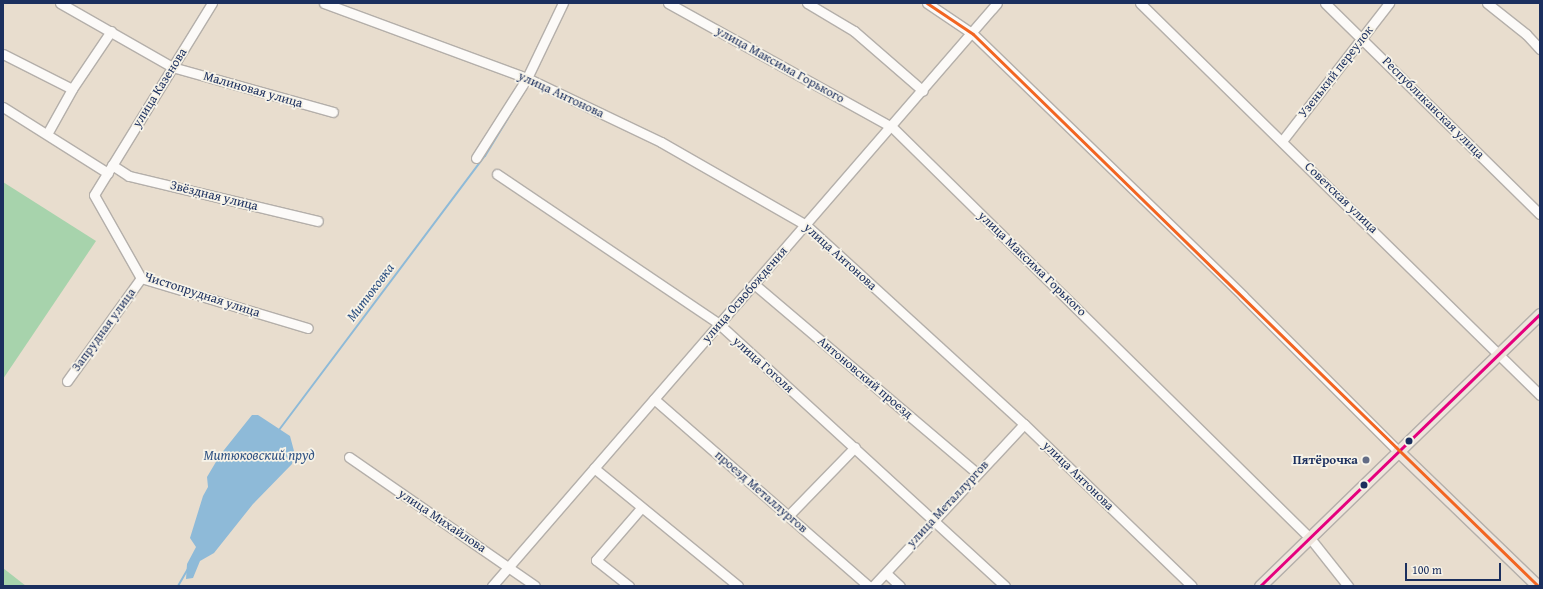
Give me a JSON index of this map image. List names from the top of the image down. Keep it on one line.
{"streets":{"street":["улица Максима Горького","Узенький переулок","улица Казенова","Малиновая улица","улица Антонова","Республиканская улица","Звёздная улица","Советская улица","Чистопрудная улица","улица Освобождения","Запрудная улица","улица Гоголя","Антоновский проезд","проезд Металлургов","улица Металлургов","улица Михайлова"]},"crossings":[["улица Максима Горького","улица Освобождения"],["Узенький переулок","Республиканская улица"],["Узенький переулок","Советская улица"],["улица Казенова","Малиновая улица"],["улица Казенова","Звёздная улица"],["улица Казенова","Чистопрудная улица"],["улица Антонова","улица Освобождения"],["улица Антонова","улица Металлургов"],["Звёздная улица","Чистопрудная улица"],["Чистопрудная улица","Запрудная улица"],["улица Освобождения","улица Гоголя"],["улица Освобождения","Антоновский проезд"],["улица Освобождения","проезд Металлургов"],["улица Освобождения","улица Михайлова"],["улица Гоголя","улица Металлургов"],["Антоновский проезд","улица Металлургов"]],"water":["Митюковка","Митюковский пруд"],"places":["Пятёрочка"],"scale_bar":"100 m"}
